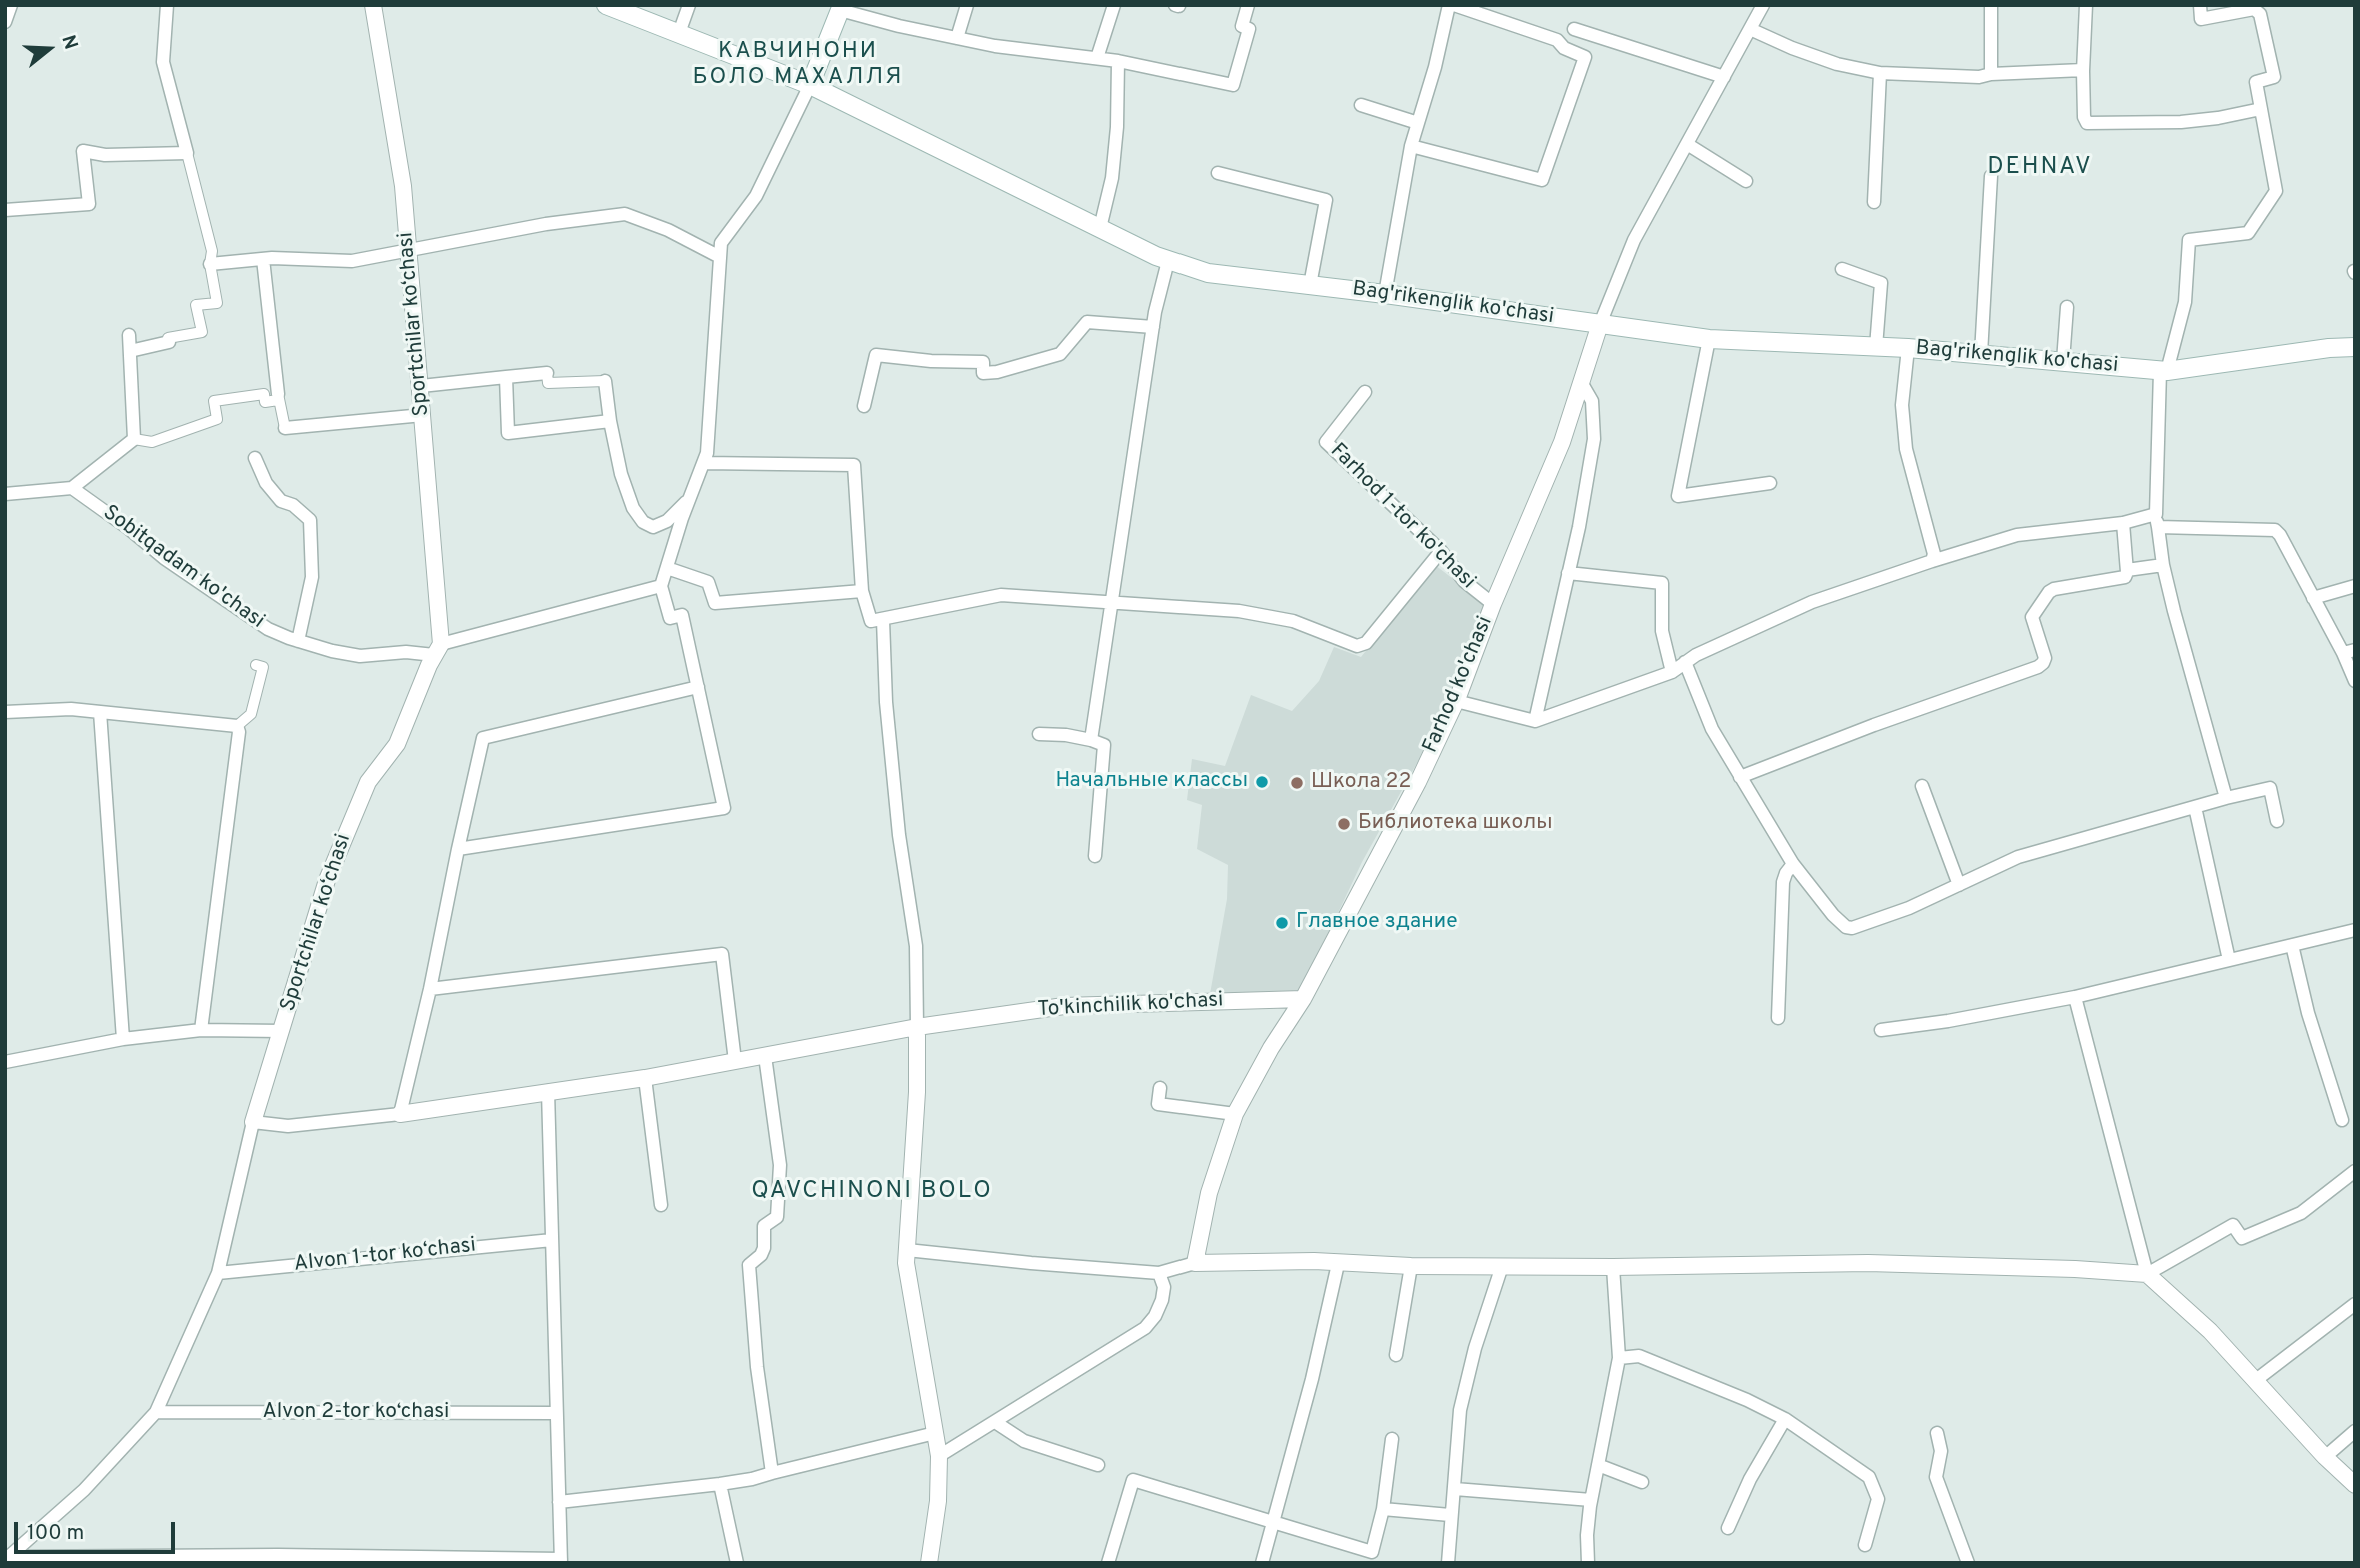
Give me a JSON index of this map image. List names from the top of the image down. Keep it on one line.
{"streets":{"main road":["Bag'rikenglik ko'chasi"],"street":["Sportchilar ko‘chasi","Farhod 1-tor ko'chasi","Sobitqadam ko'chasi","Farhod ko'chasi","To'kinchilik ko'chasi","Alvon 1-tor ko‘chasi","Alvon 2-tor ko‘chasi"]},"crossings":[["Bag'rikenglik ko'chasi","Farhod ko'chasi"],["Sportchilar ko‘chasi","Sobitqadam ko'chasi"],["Farhod 1-tor ko'chasi","Farhod ko'chasi"],["Farhod ko'chasi","To'kinchilik ko'chasi"]],"districts":["КАВЧИНОНИ БОЛО МАХАЛЛЯ","DEHNAV","QAVCHINONI BOLO"],"places":["Начальные классы","Школа 22","Библиотека школы","Главное здание"],"scale_bar":"100 m","north":"right"}
